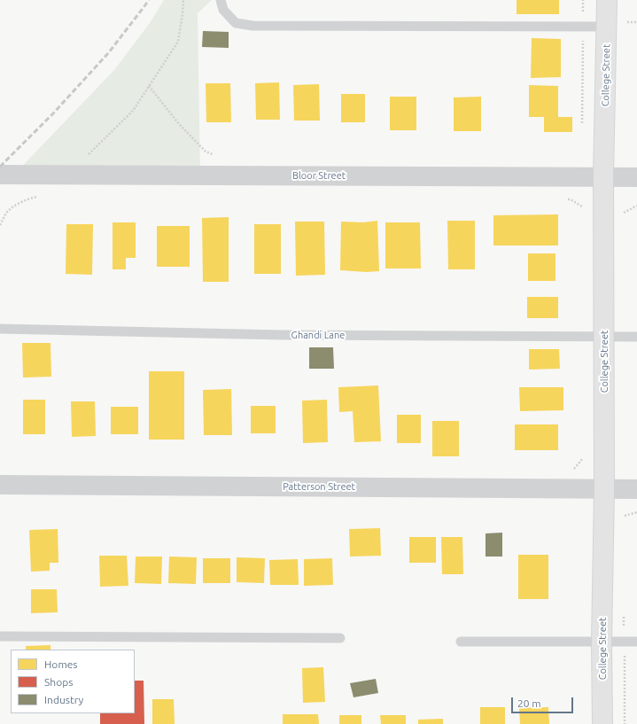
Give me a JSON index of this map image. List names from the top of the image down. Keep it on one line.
{"streets":{"street":["College Street","Bloor Street","Patterson Street"],"lane":["Ghandi Lane"]},"crossings":[["College Street","Bloor Street"],["College Street","Ghandi Lane"],["College Street","Patterson Street"]],"legend":["Homes","Shops","Industry"],"scale_bar":"20 m"}
